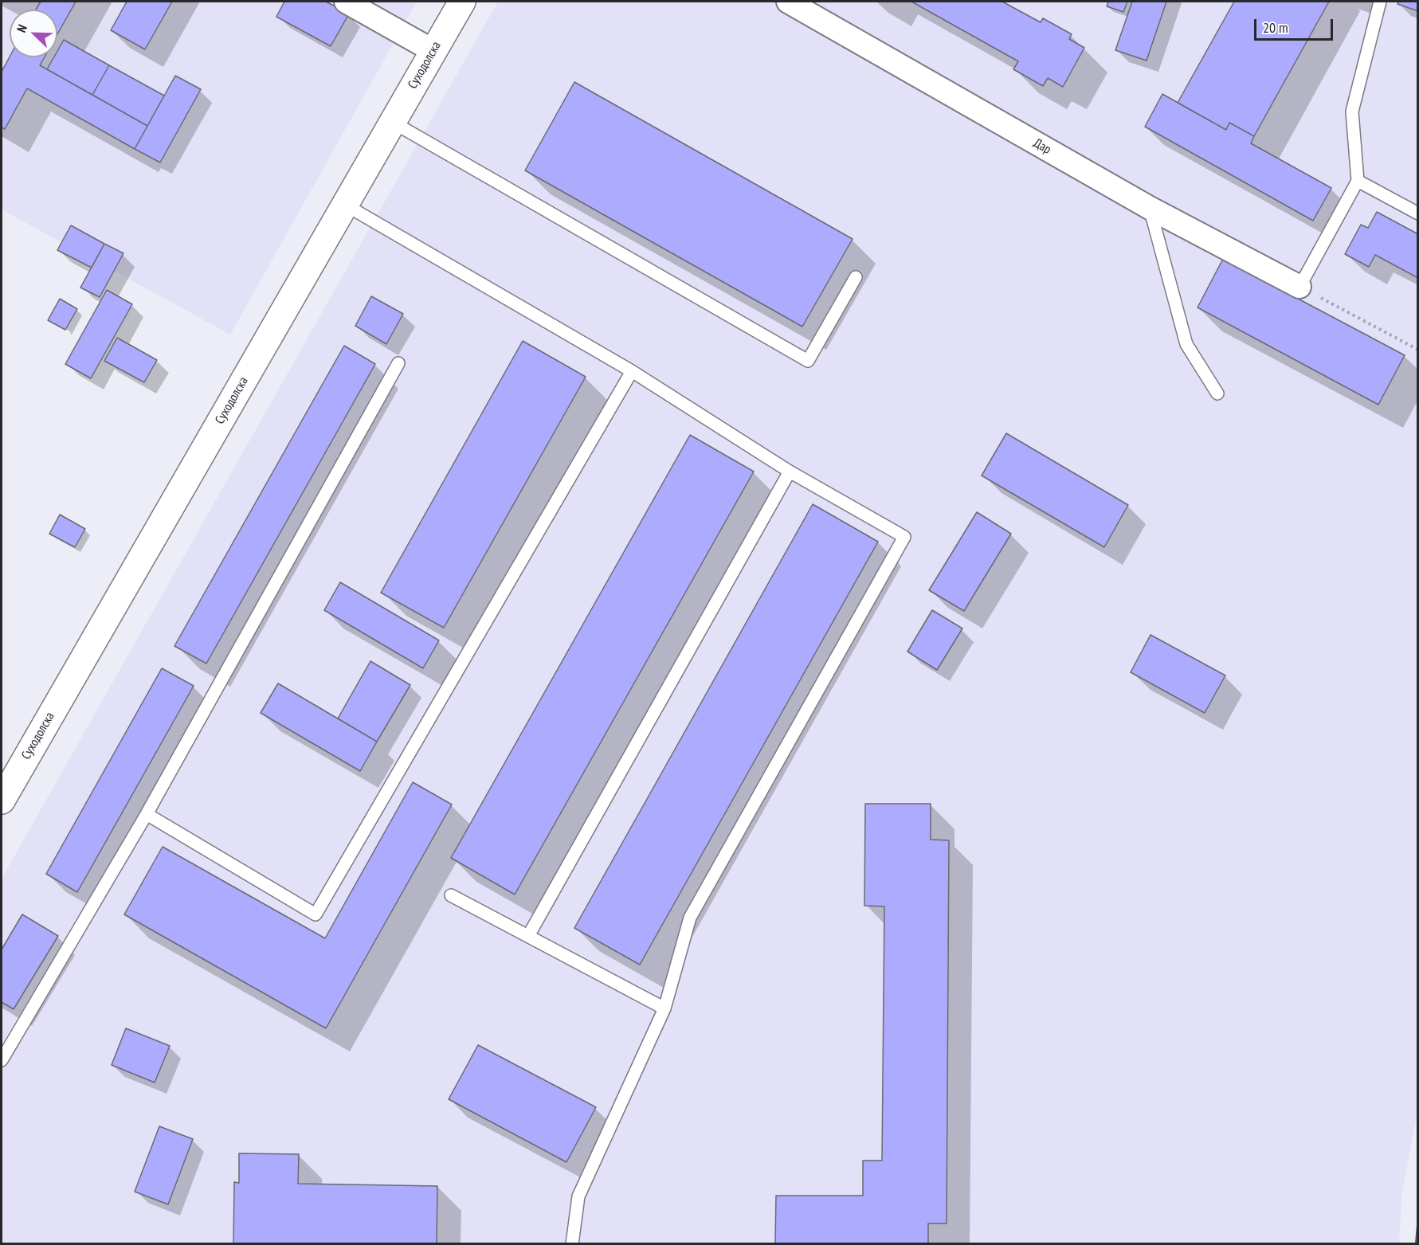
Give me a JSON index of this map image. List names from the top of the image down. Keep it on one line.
{"streets":{"street":["Суходолска","Дар"]},"scale_bar":"20 m","north":"top left"}
